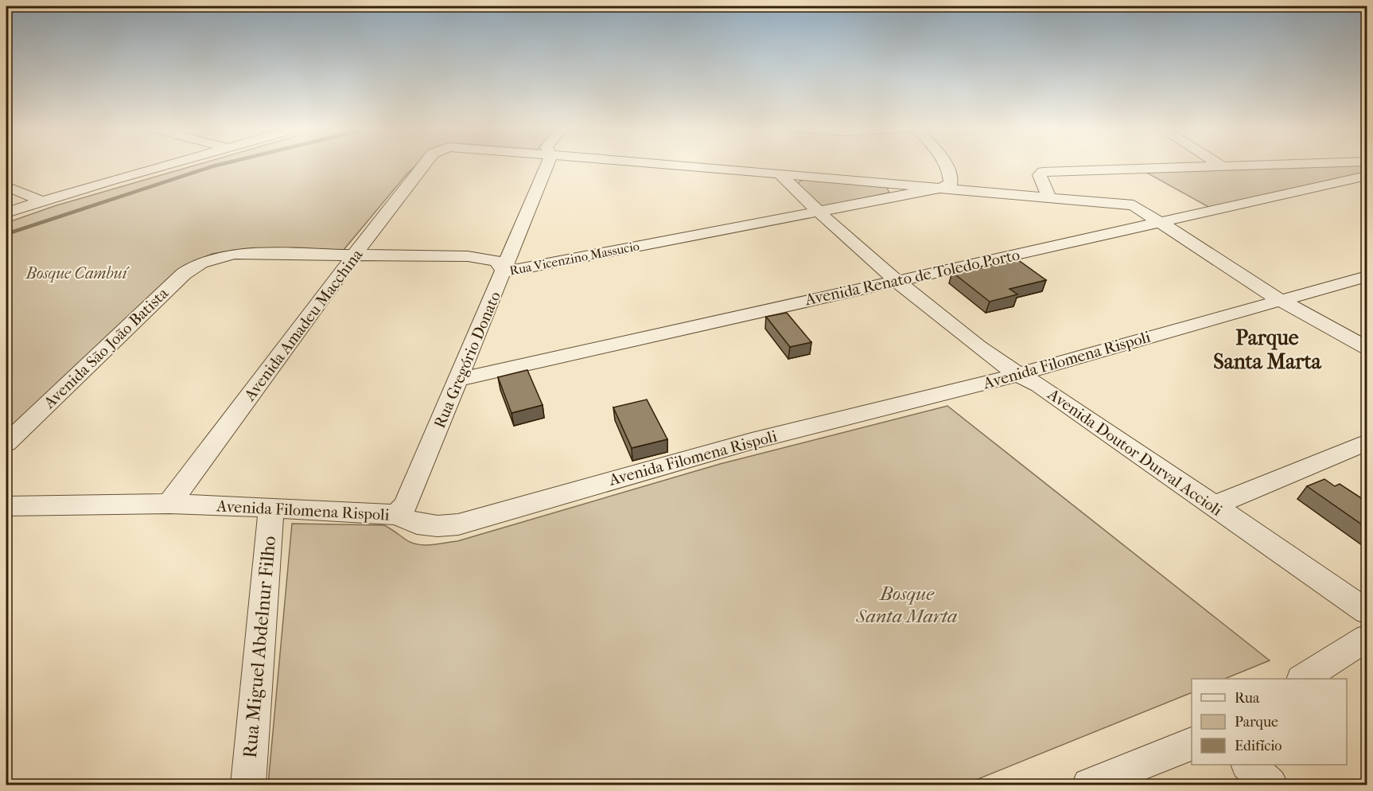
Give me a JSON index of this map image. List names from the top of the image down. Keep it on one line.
{"streets":{"street":["Rua Vicenzino Massucio","Avenida Renato de Toledo Porto","Avenida Amadeu Macchina","Avenida São João Batista","Rua Gregório Donato","Avenida Filomena Rispoli","Avenida Doutor Durval Accioli","Rua Miguel Abdelnur Filho"]},"crossings":[["Rua Vicenzino Massucio","Avenida Amadeu Macchina"],["Rua Vicenzino Massucio","Avenida São João Batista"],["Rua Vicenzino Massucio","Rua Gregório Donato"],["Rua Vicenzino Massucio","Avenida Doutor Durval Accioli"],["Avenida Renato de Toledo Porto","Rua Gregório Donato"],["Avenida Renato de Toledo Porto","Avenida Doutor Durval Accioli"],["Avenida Amadeu Macchina","Avenida Filomena Rispoli"],["Rua Gregório Donato","Avenida Filomena Rispoli"],["Avenida Filomena Rispoli","Avenida Doutor Durval Accioli"],["Avenida Filomena Rispoli","Rua Miguel Abdelnur Filho"]],"districts":["Parque Santa Marta"],"parks":["Bosque Cambuí","Bosque Santa Marta"],"legend":["Rua","Parque","Edifício"]}
